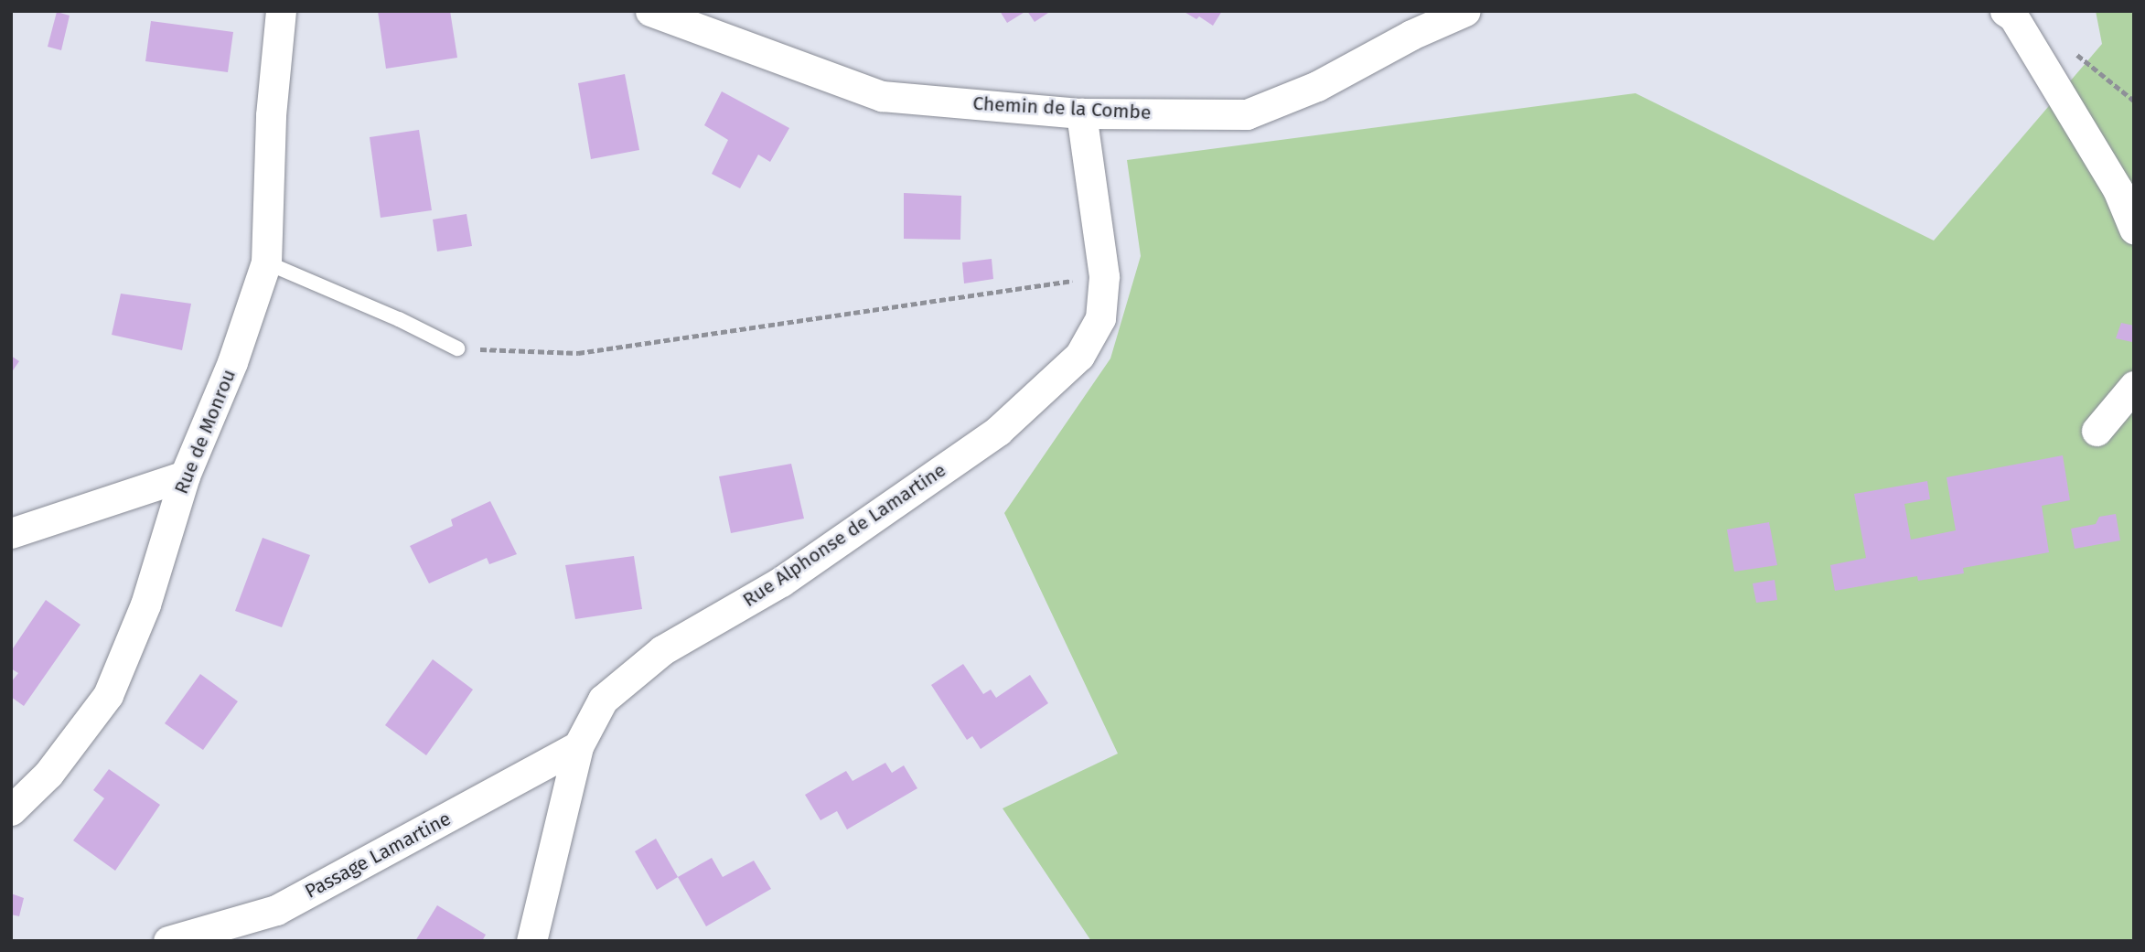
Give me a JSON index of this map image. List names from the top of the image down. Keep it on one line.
{"streets":{"street":["Chemin de la Combe","Rue de Monrou","Rue Alphonse de Lamartine","Passage Lamartine"]},"crossings":[["Chemin de la Combe","Rue Alphonse de Lamartine"],["Rue Alphonse de Lamartine","Passage Lamartine"]]}
